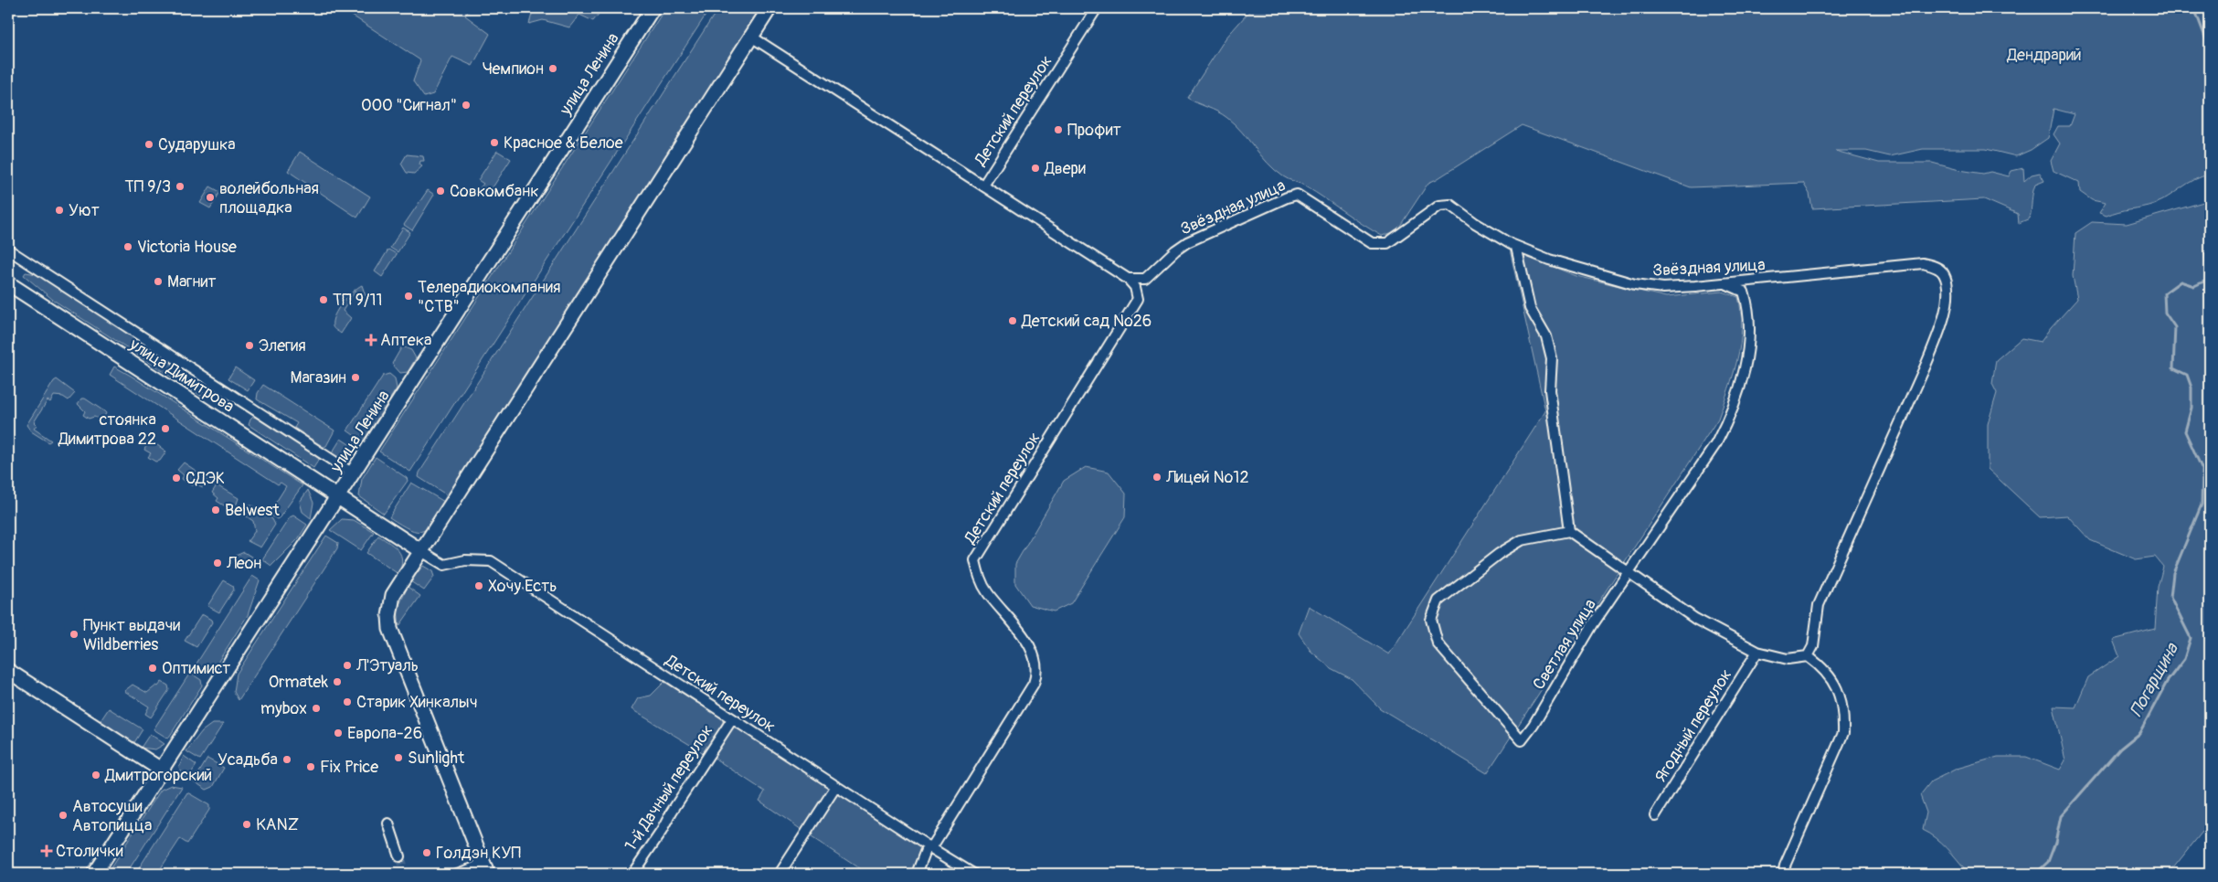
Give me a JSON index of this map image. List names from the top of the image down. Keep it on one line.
{"streets":{"main road":["улица Ленина","улица Димитрова"],"street":["Детский переулок","Звёздная улица","Светлая улица","Ягодный переулок","1-й Дачный переулок"]},"crossings":[["улица Ленина","улица Димитрова"],["Детский переулок","Звёздная улица"],["Детский переулок","улица Димитрова"],["Детский переулок","1-й Дачный переулок"],["Звёздная улица","Светлая улица"]],"water":["Погарщина"],"parks":["Дендрарий"],"places":{"other":["Чемпион","ООО \"Сигнал\"","Профит","Красное & Белое","Сударушка","Двери","ТП 9/3","Совкомбанк","волейбольная площадка","Уют","Victoria House","Магнит","Телерадиокомпания \"СТВ\"","ТП 9/11","Детский сад №26","Элегия","Магазин","стоянка Димитрова 22","Лицей №12","СДЭК","Belwest","Леон","Хочу Есть","Пункт выдачи Wildberries","Л'Этуаль","Оптимист","Ormatek","Старик Хинкалыч","mybox","Европа-26","Sunlight","Усадьба","Fix Price","Дмитрогорский","Автосуши Автопицца","KANZ","Голдэн КУП"],"health":["Аптека","Столички"]}}
